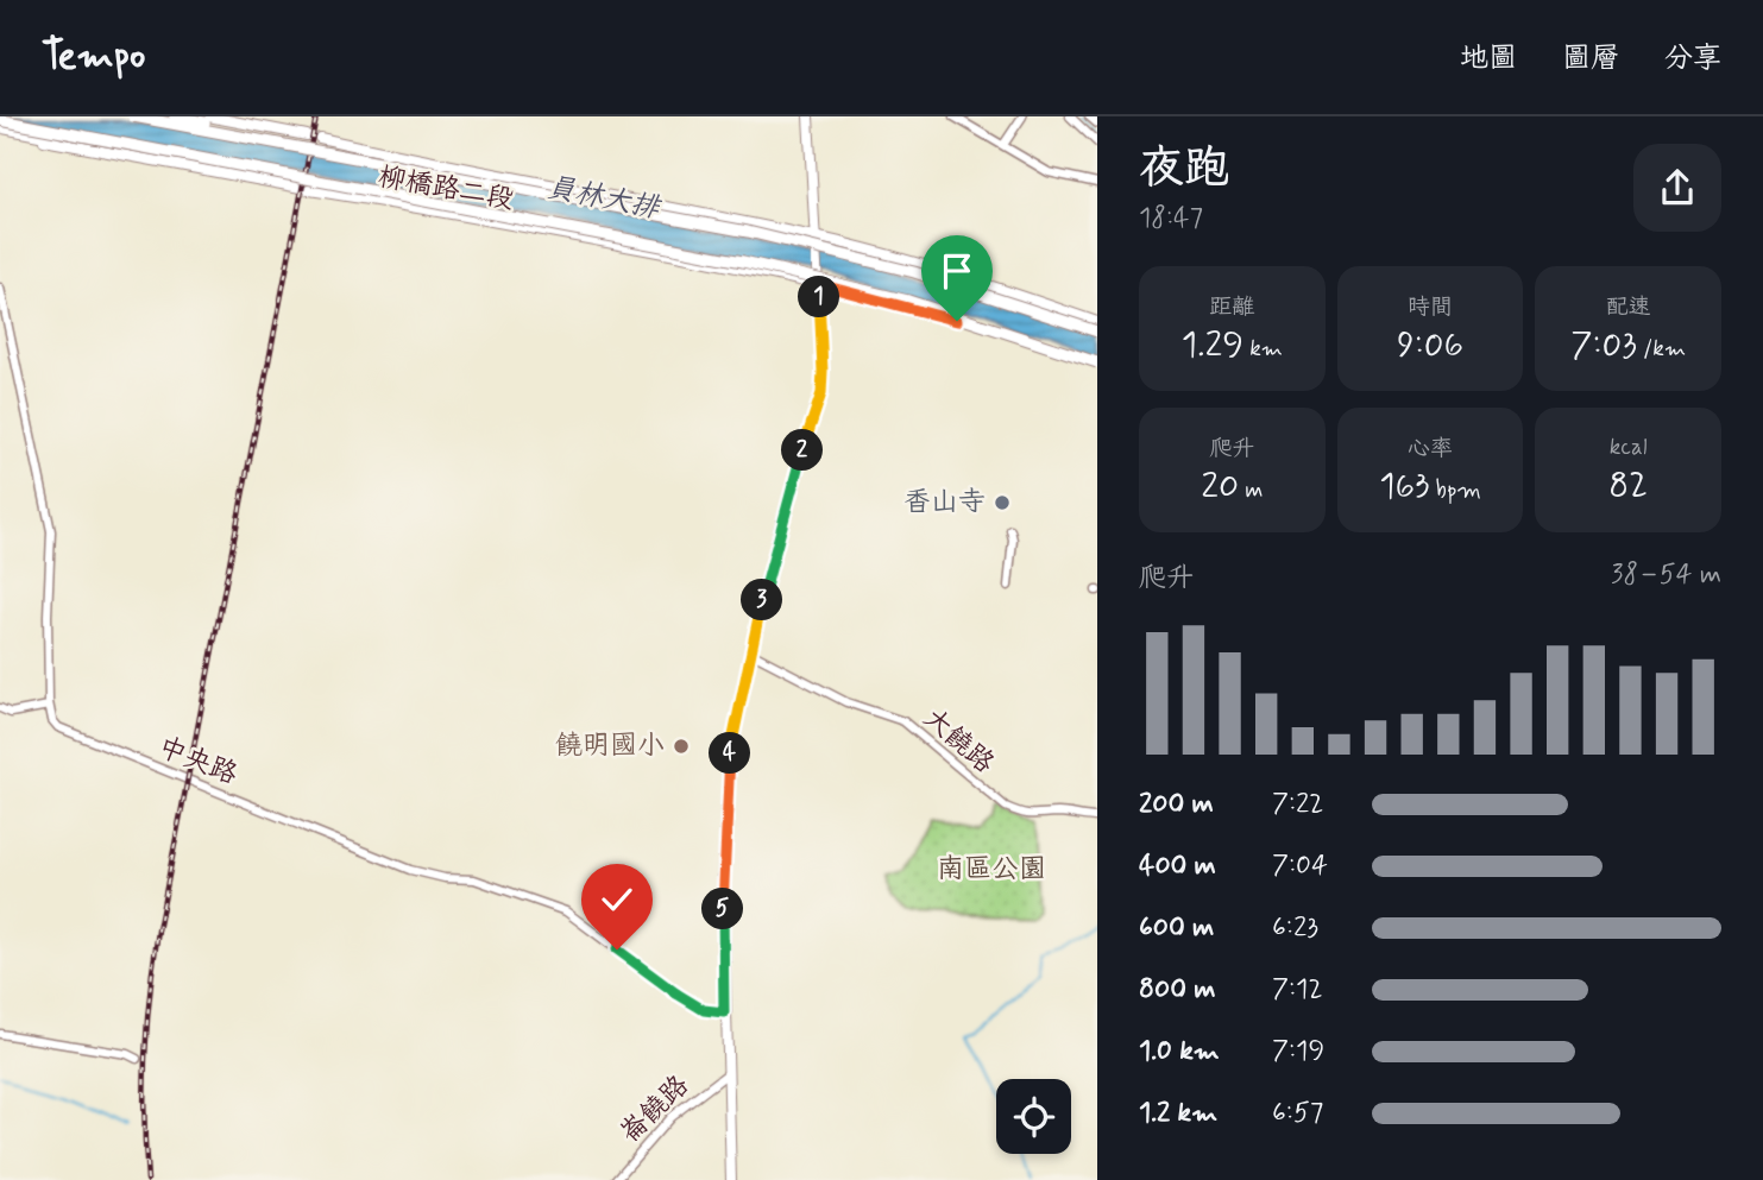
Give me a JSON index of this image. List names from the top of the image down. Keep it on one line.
{"streets":{"main road":["柳橋路二段"],"street":["大饒路","中央路","崙饒路"]},"water":["員林大排"],"parks":["南區公園"],"places":["香山寺","饒明國小"],"page":{"header":"Tempo","nav":["地圖","圖層","分享"],"heading":["夜跑","18:47"],"stats":[["距離","1.29 km"],["時間","9:06"],["配速","7:03 /km"],["爬升","20 m"],["心率","163 bpm"],["kcal","82"]],"pins":["1","2","3","4","5"],"chart":["爬升","38–54 m"],"list":[{"name":"200 m","note":"7:22"},{"name":"400 m","note":"7:04"},{"name":"600 m","note":"6:23"},{"name":"800 m","note":"7:12"},{"name":"1.0 km","note":"7:19"},{"name":"1.2 km","note":"6:57"}]}}
